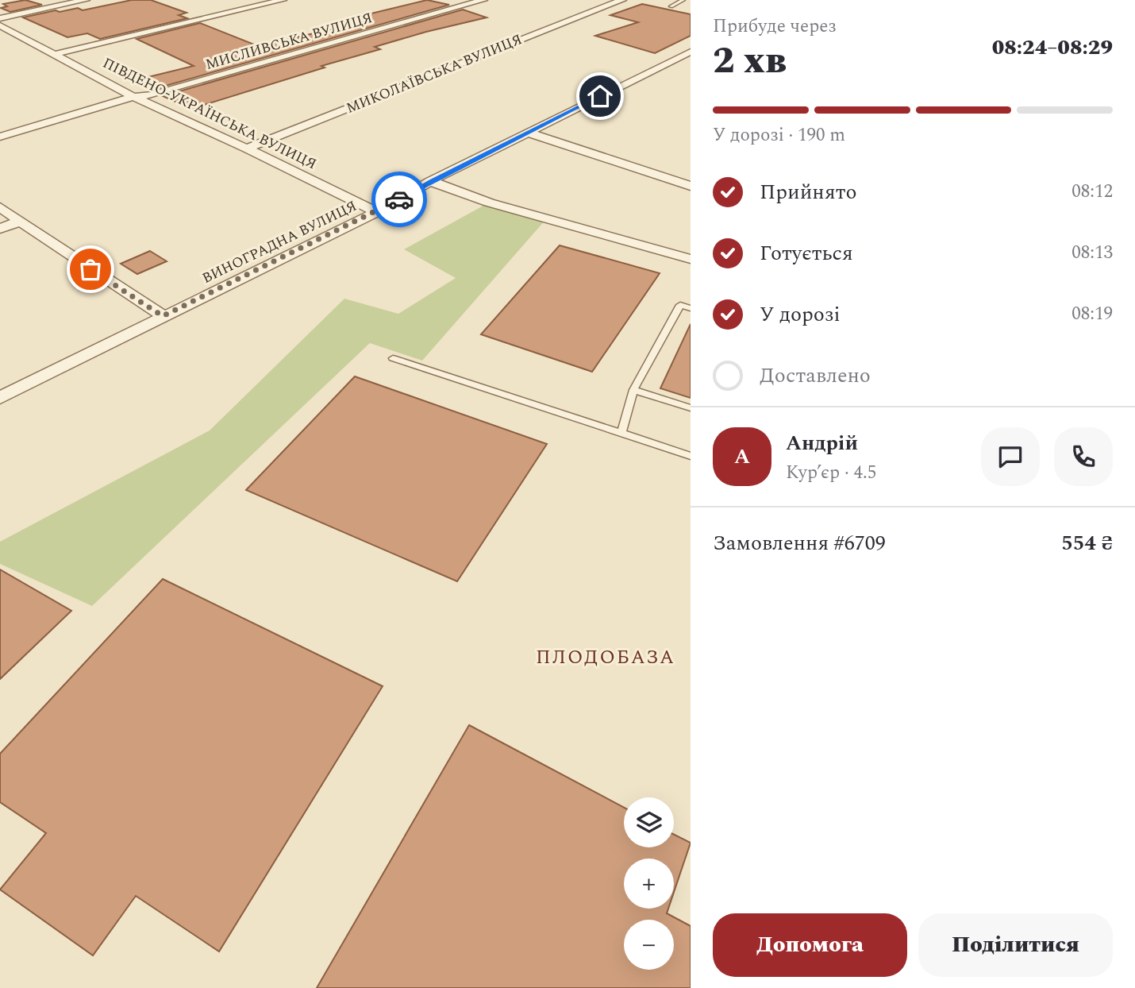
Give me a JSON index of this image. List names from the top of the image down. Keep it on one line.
{"streets":{"street":["МИСЛИВСЬКА ВУЛИЦЯ","МИКОЛАЇВСЬКА ВУЛИЦЯ","ПІВДЕНО-УКРАЇНСЬКА ВУЛИЦЯ","ВИНОГРАДНА ВУЛИЦЯ"]},"crossings":[["МИСЛИВСЬКА ВУЛИЦЯ","ПІВДЕНО-УКРАЇНСЬКА ВУЛИЦЯ"],["МИКОЛАЇВСЬКА ВУЛИЦЯ","ПІВДЕНО-УКРАЇНСЬКА ВУЛИЦЯ"],["ПІВДЕНО-УКРАЇНСЬКА ВУЛИЦЯ","ВИНОГРАДНА ВУЛИЦЯ"]],"districts":["ПЛОДОБАЗА"],"page":{"heading":["2 хв","Прибуде через","08:24–08:29"],"panel":["Андрій","Кур’єр · 4.5","Замовлення #6709","554 ₴"],"bar":"У дорозі · 190 m","list":[["Прийнято","08:12"],["Готується","08:13"],["У дорозі","08:19"],"Доставлено"],"round":"А","map_buttons":["+","−"],"buttons":["Допомога","Поділитися"]}}
